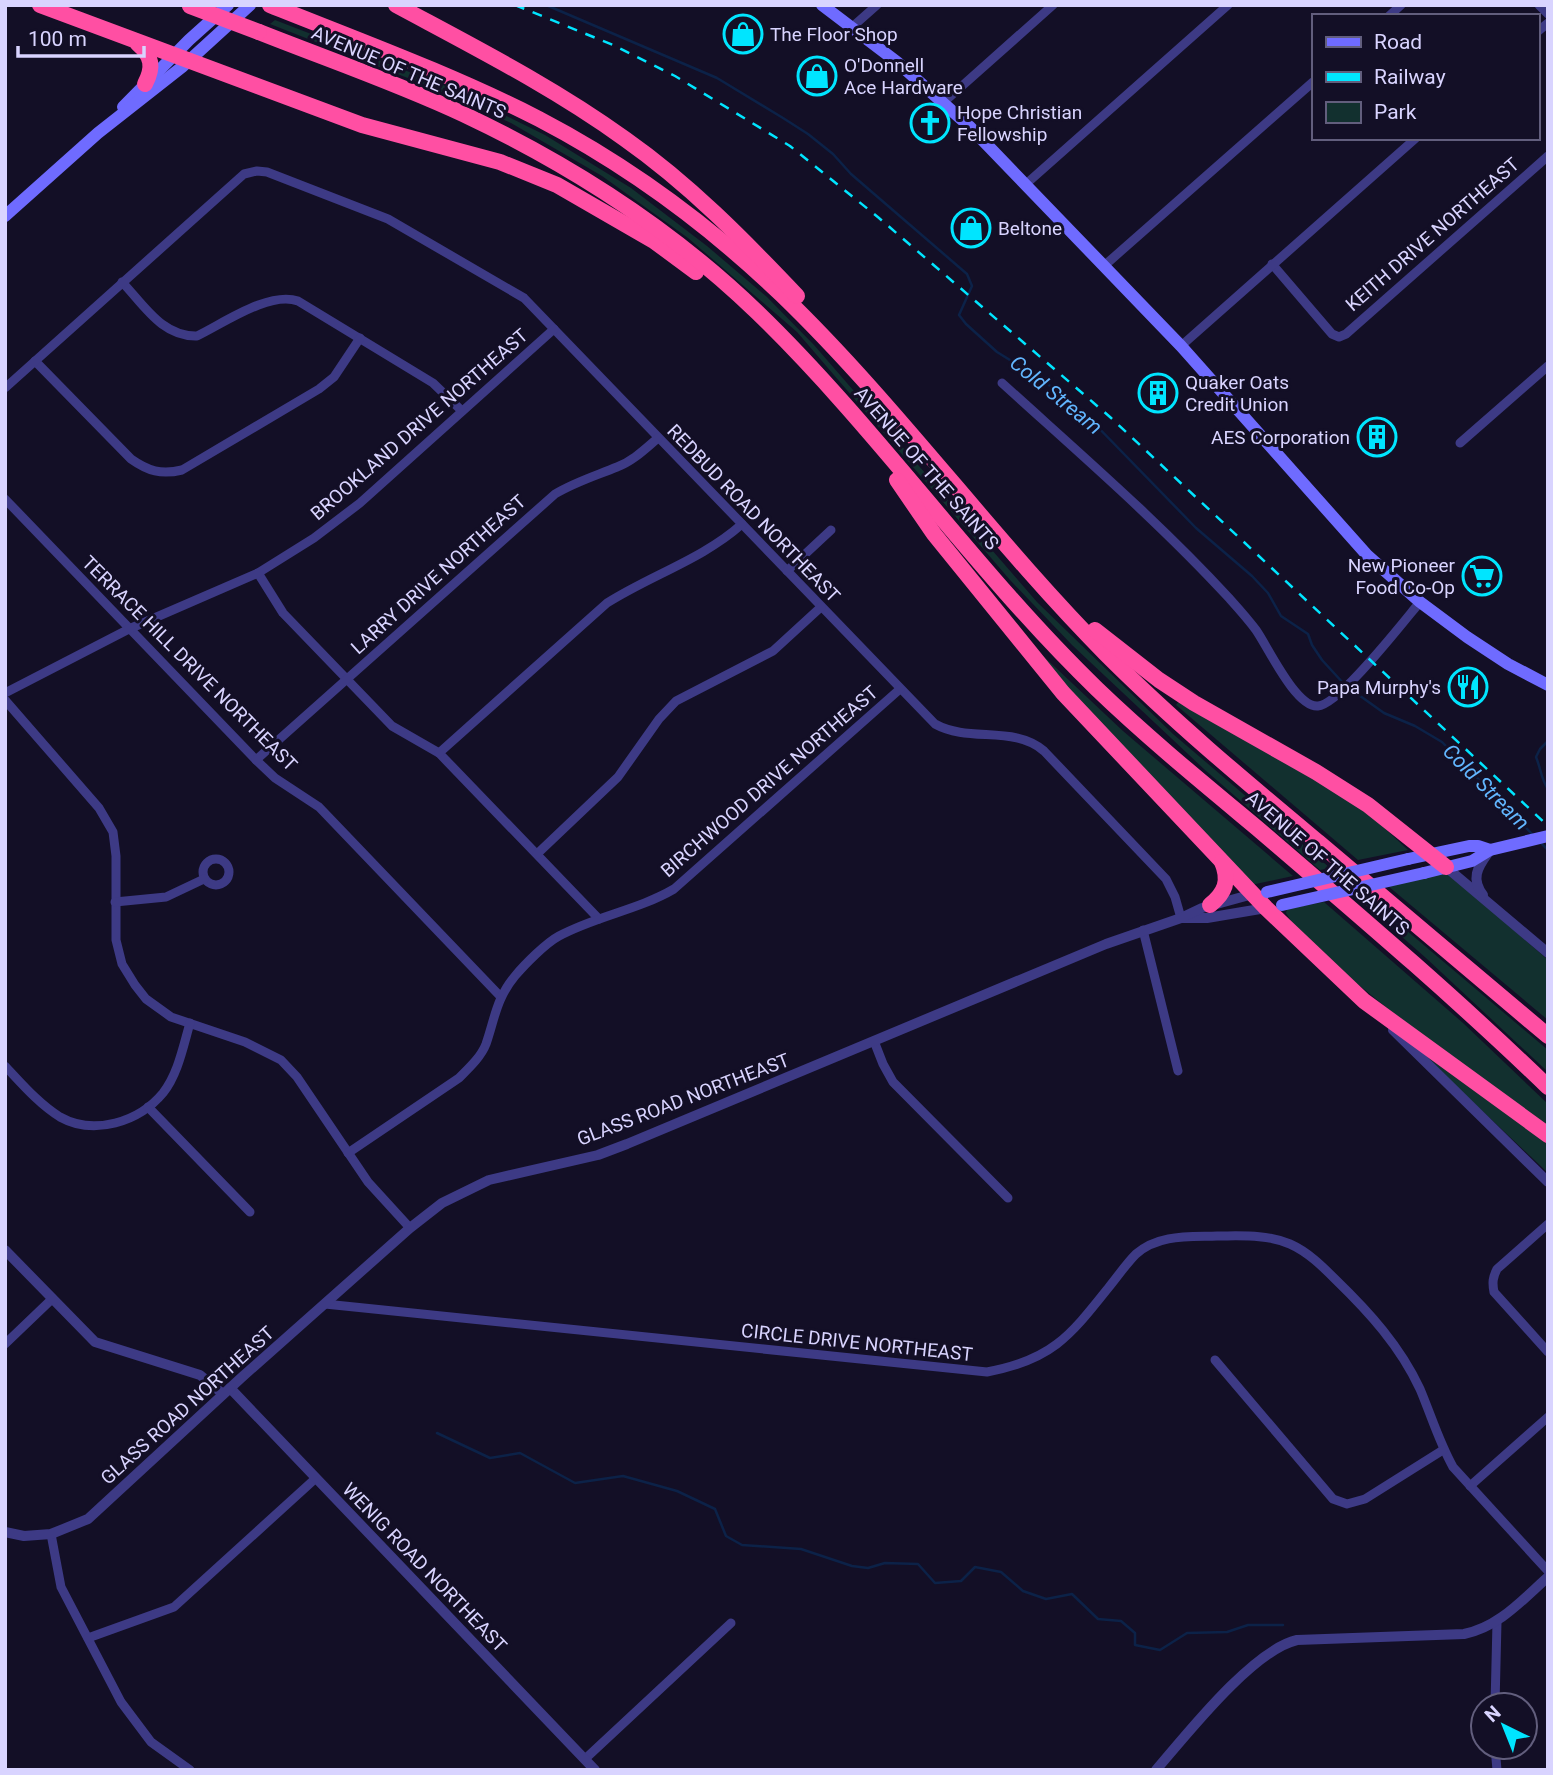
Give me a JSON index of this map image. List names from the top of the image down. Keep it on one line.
{"streets":{"highway":["AVENUE OF THE SAINTS"],"street":["KEITH DRIVE NORTHEAST","BROOKLAND DRIVE NORTHEAST","REDBUD ROAD NORTHEAST","LARRY DRIVE NORTHEAST","TERRACE HILL DRIVE NORTHEAST","BIRCHWOOD DRIVE NORTHEAST","GLASS ROAD NORTHEAST","CIRCLE DRIVE NORTHEAST","WENIG ROAD NORTHEAST"]},"crossings":[["BROOKLAND DRIVE NORTHEAST","REDBUD ROAD NORTHEAST"],["BROOKLAND DRIVE NORTHEAST","TERRACE HILL DRIVE NORTHEAST"],["REDBUD ROAD NORTHEAST","LARRY DRIVE NORTHEAST"],["REDBUD ROAD NORTHEAST","BIRCHWOOD DRIVE NORTHEAST"],["REDBUD ROAD NORTHEAST","GLASS ROAD NORTHEAST"],["LARRY DRIVE NORTHEAST","TERRACE HILL DRIVE NORTHEAST"],["TERRACE HILL DRIVE NORTHEAST","BIRCHWOOD DRIVE NORTHEAST"],["GLASS ROAD NORTHEAST","CIRCLE DRIVE NORTHEAST"],["GLASS ROAD NORTHEAST","WENIG ROAD NORTHEAST"]],"water":["Cold Stream"],"places":{"shop":["The Floor Shop","O'Donnell Ace Hardware","Beltone"],"church":["Hope Christian Fellowship"],"building":["Quaker Oats Credit Union","AES Corporation"],"supermarket":["New Pioneer Food Co-Op"],"restaurant":["Papa Murphy's"]},"legend":["Road","Railway","Park"],"scale_bar":"100 m","north":"top left"}
